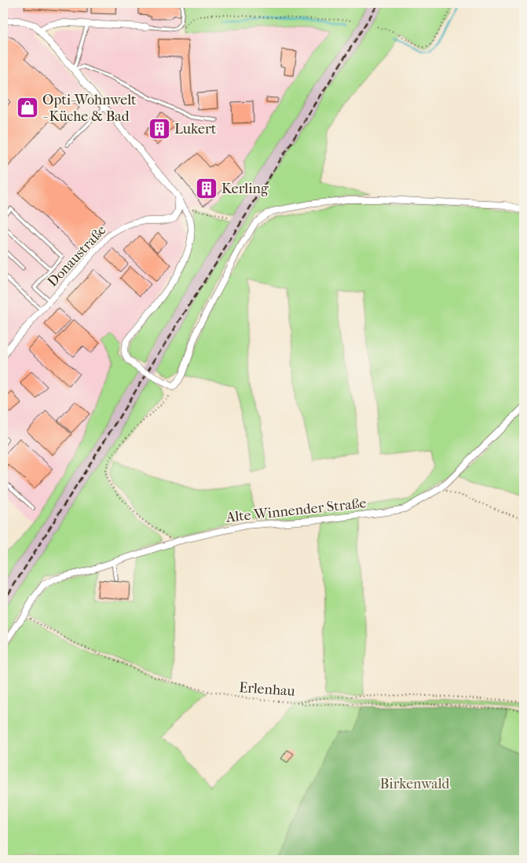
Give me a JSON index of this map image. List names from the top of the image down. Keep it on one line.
{"streets":{"street":["Donaustraße","Alte Winnender Straße"],"path":["Erlenhau"]},"crossings":[["Alte Winnender Straße","Erlenhau"]],"parks":["Birkenwald"],"places":{"shop":["Opti-Wohnwelt - Küche & Bad"],"building":["Lukert","Kerling"]}}
